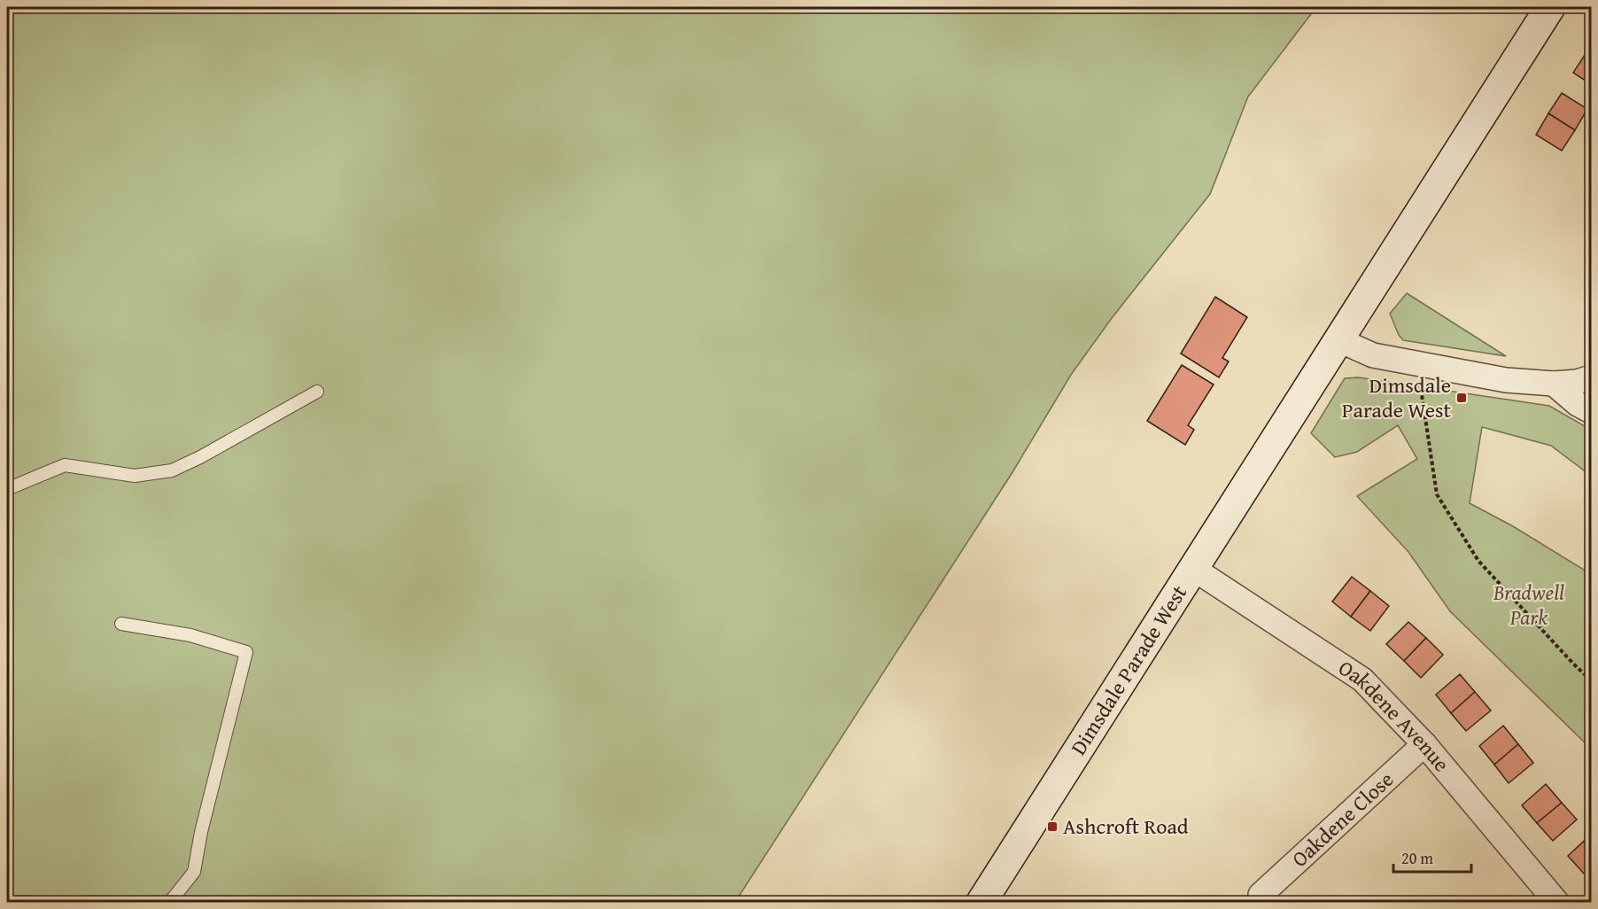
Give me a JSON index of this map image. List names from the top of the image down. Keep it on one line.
{"streets":{"main road":["Dimsdale Parade West"],"street":["Oakdene Avenue","Oakdene Close"]},"crossings":[["Dimsdale Parade West","Oakdene Avenue"],["Oakdene Avenue","Oakdene Close"]],"parks":["Bradwell Park"],"places":{"transit":["Dimsdale Parade West","Ashcroft Road"]},"scale_bar":"20 m"}
